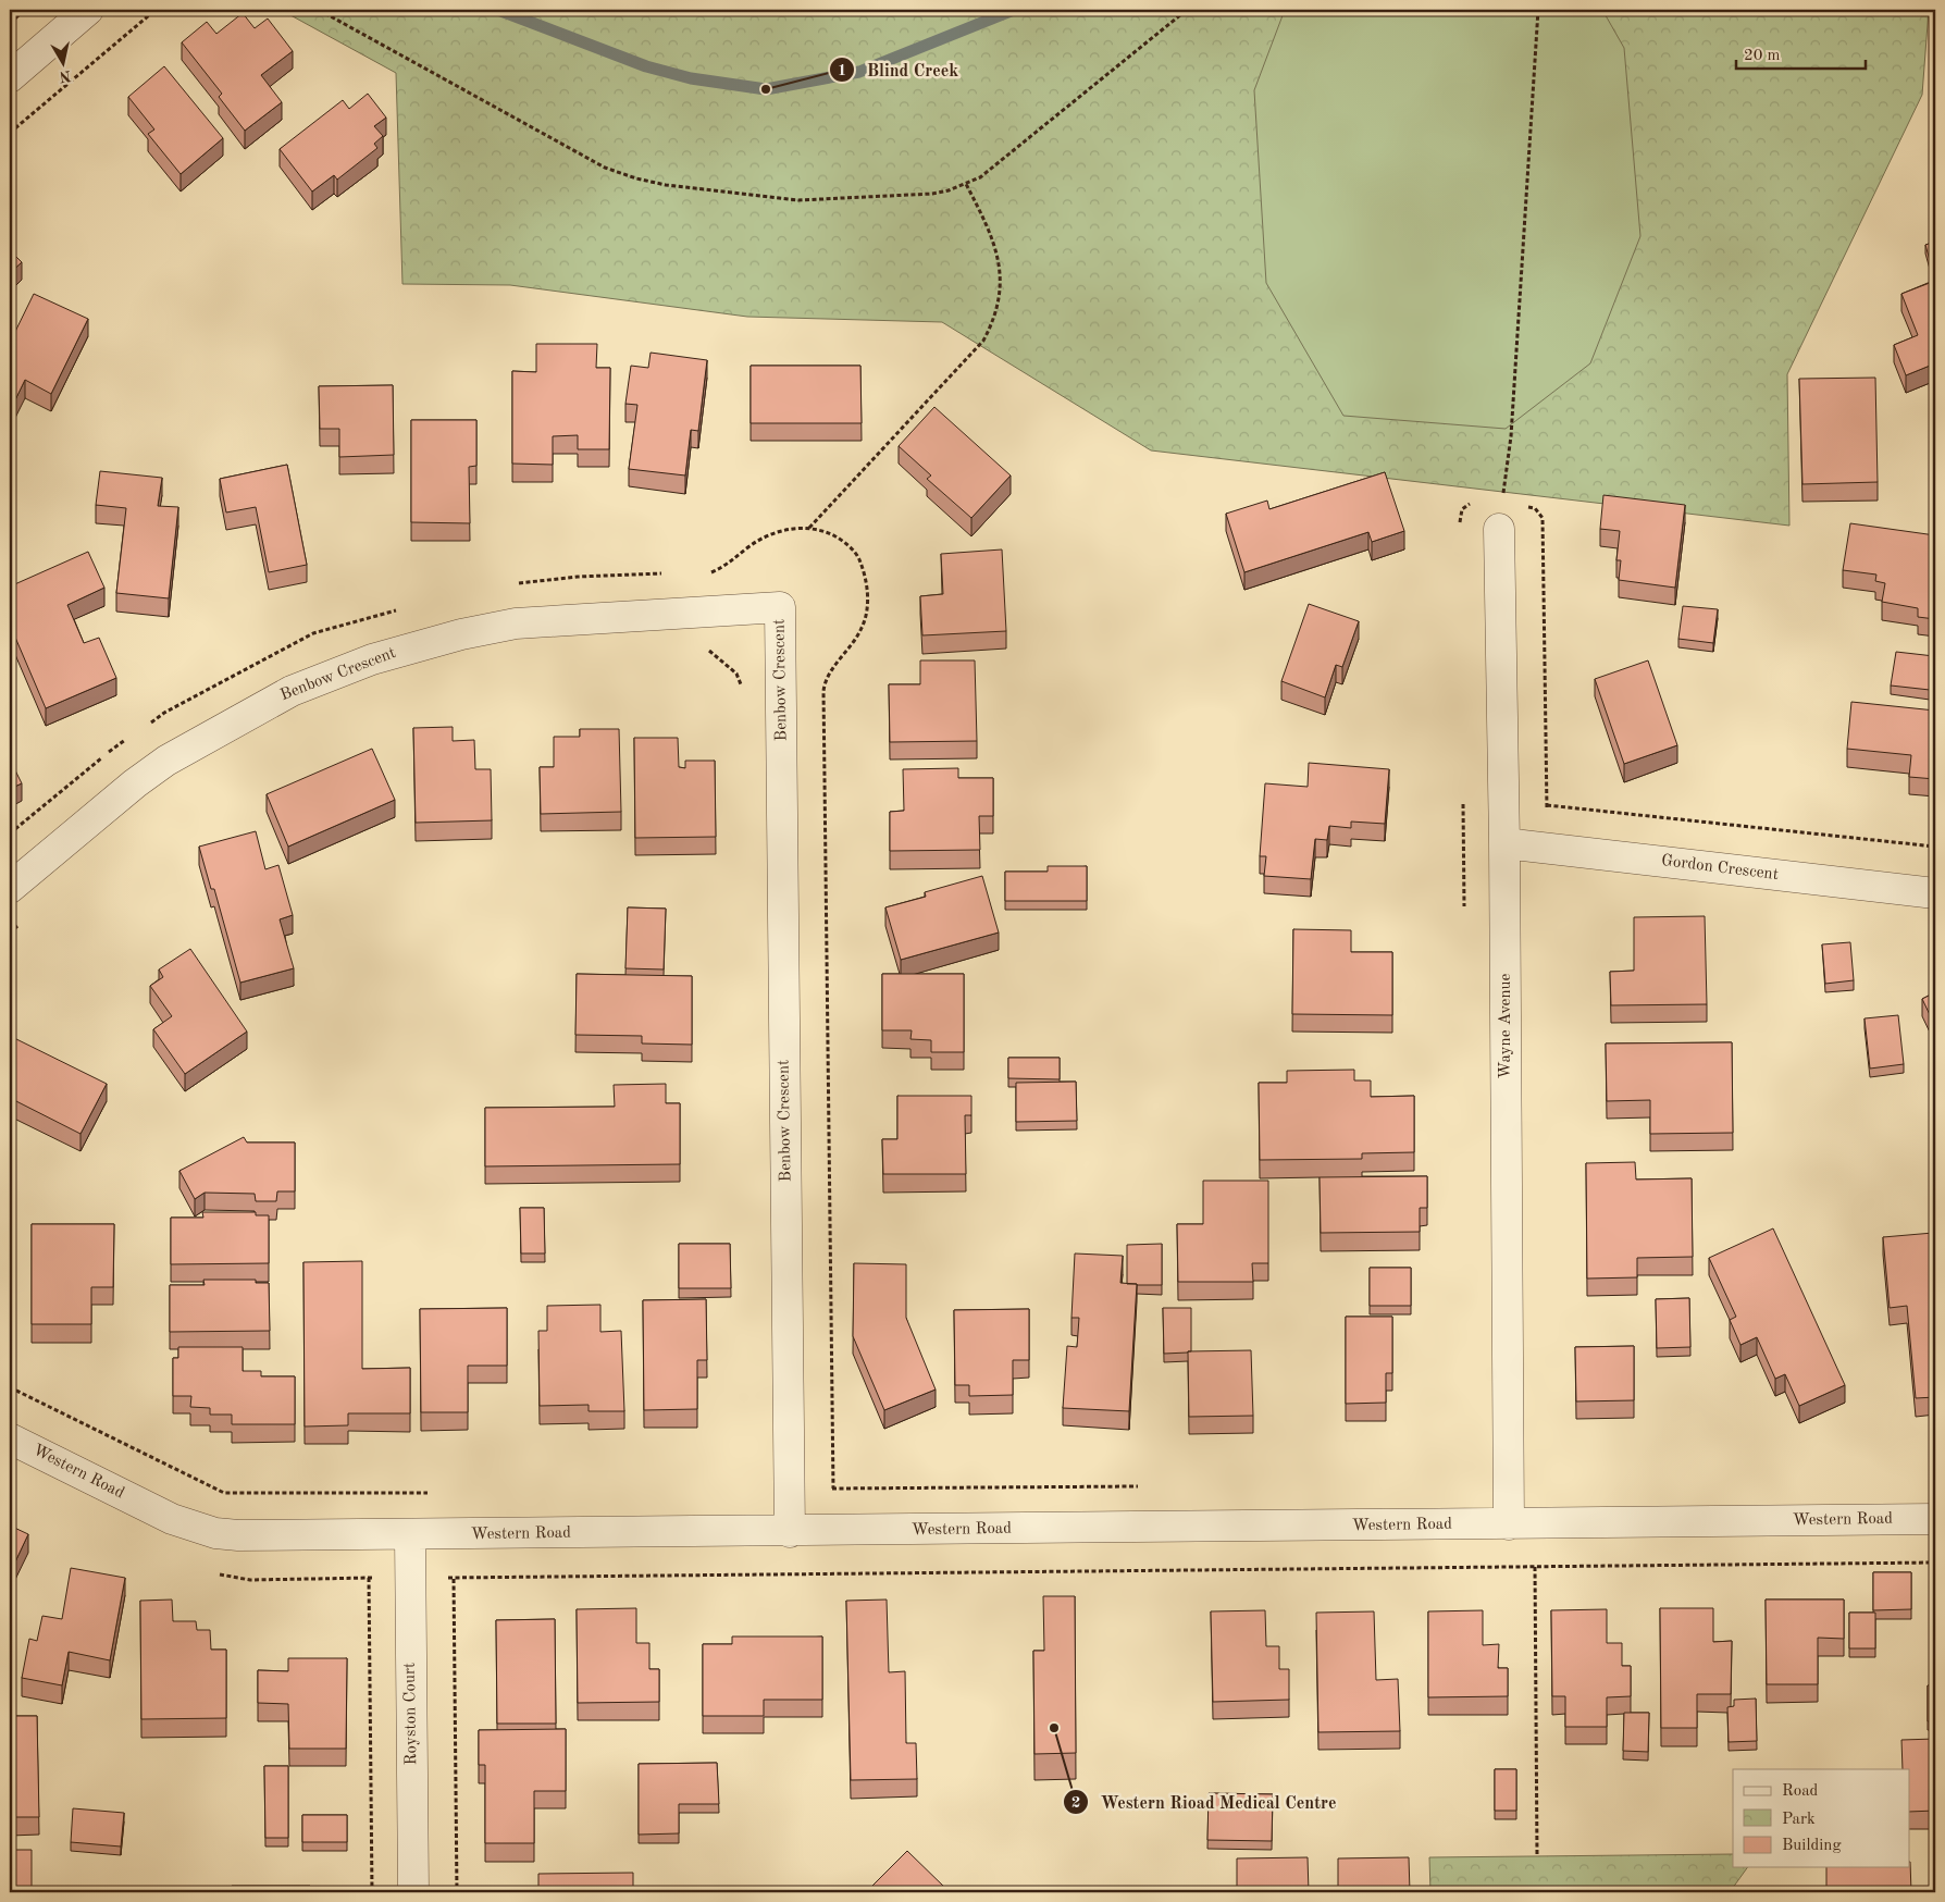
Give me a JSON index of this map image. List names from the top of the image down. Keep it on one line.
{"streets":{"street":["Benbow Crescent","Gordon Crescent","Wayne Avenue","Western Road","Royston Court"]},"crossings":[["Benbow Crescent","Western Road"],["Gordon Crescent","Wayne Avenue"],["Wayne Avenue","Western Road"],["Western Road","Royston Court"]],"places":["Blind Creek","Western Rioad Medical Centre"],"legend":["Road","Park","Building"],"scale_bar":"20 m","north":"bottom"}
